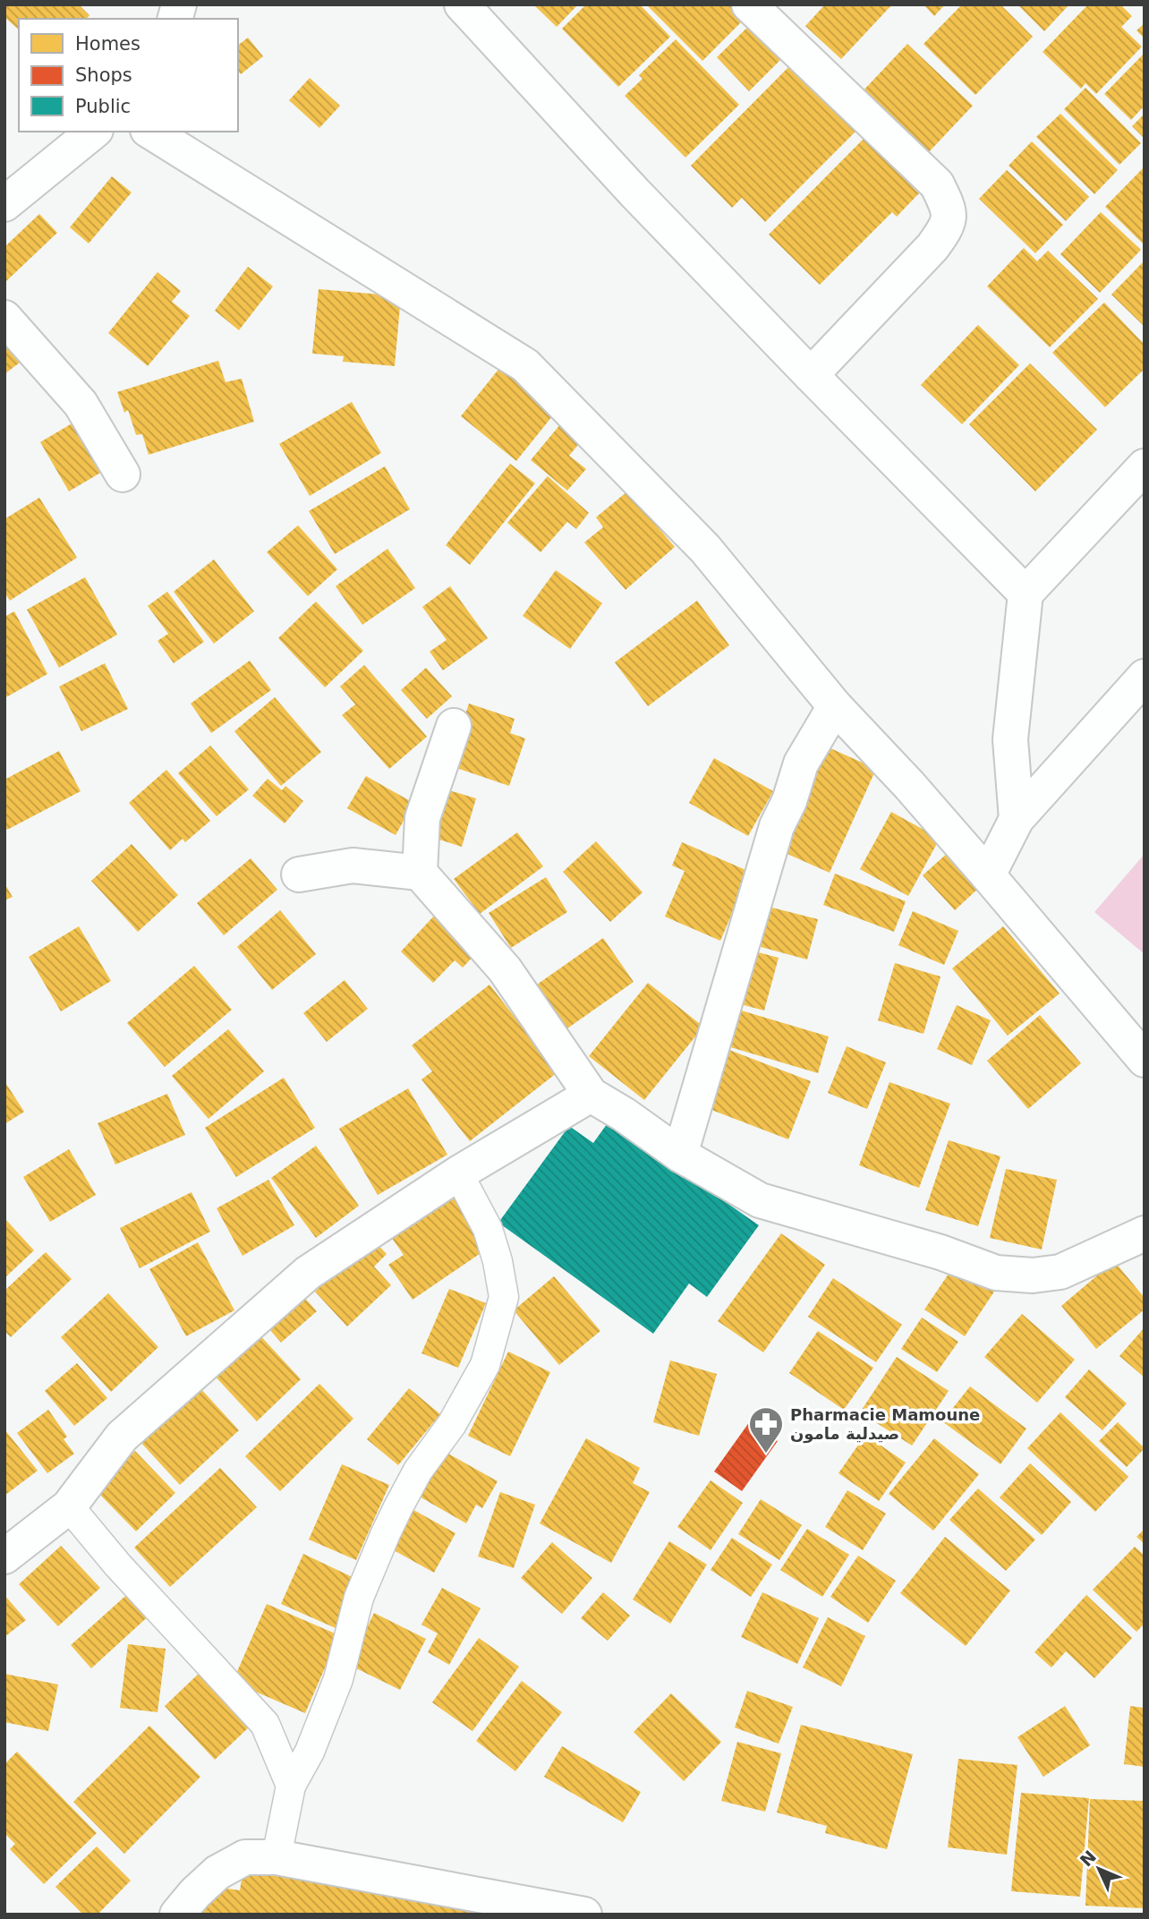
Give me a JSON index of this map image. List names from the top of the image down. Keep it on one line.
{"places":{"pharmacy":["Pharmacie Mamoune صيدلية مامون"]},"legend":["Homes","Shops","Public"],"north":"top left"}
